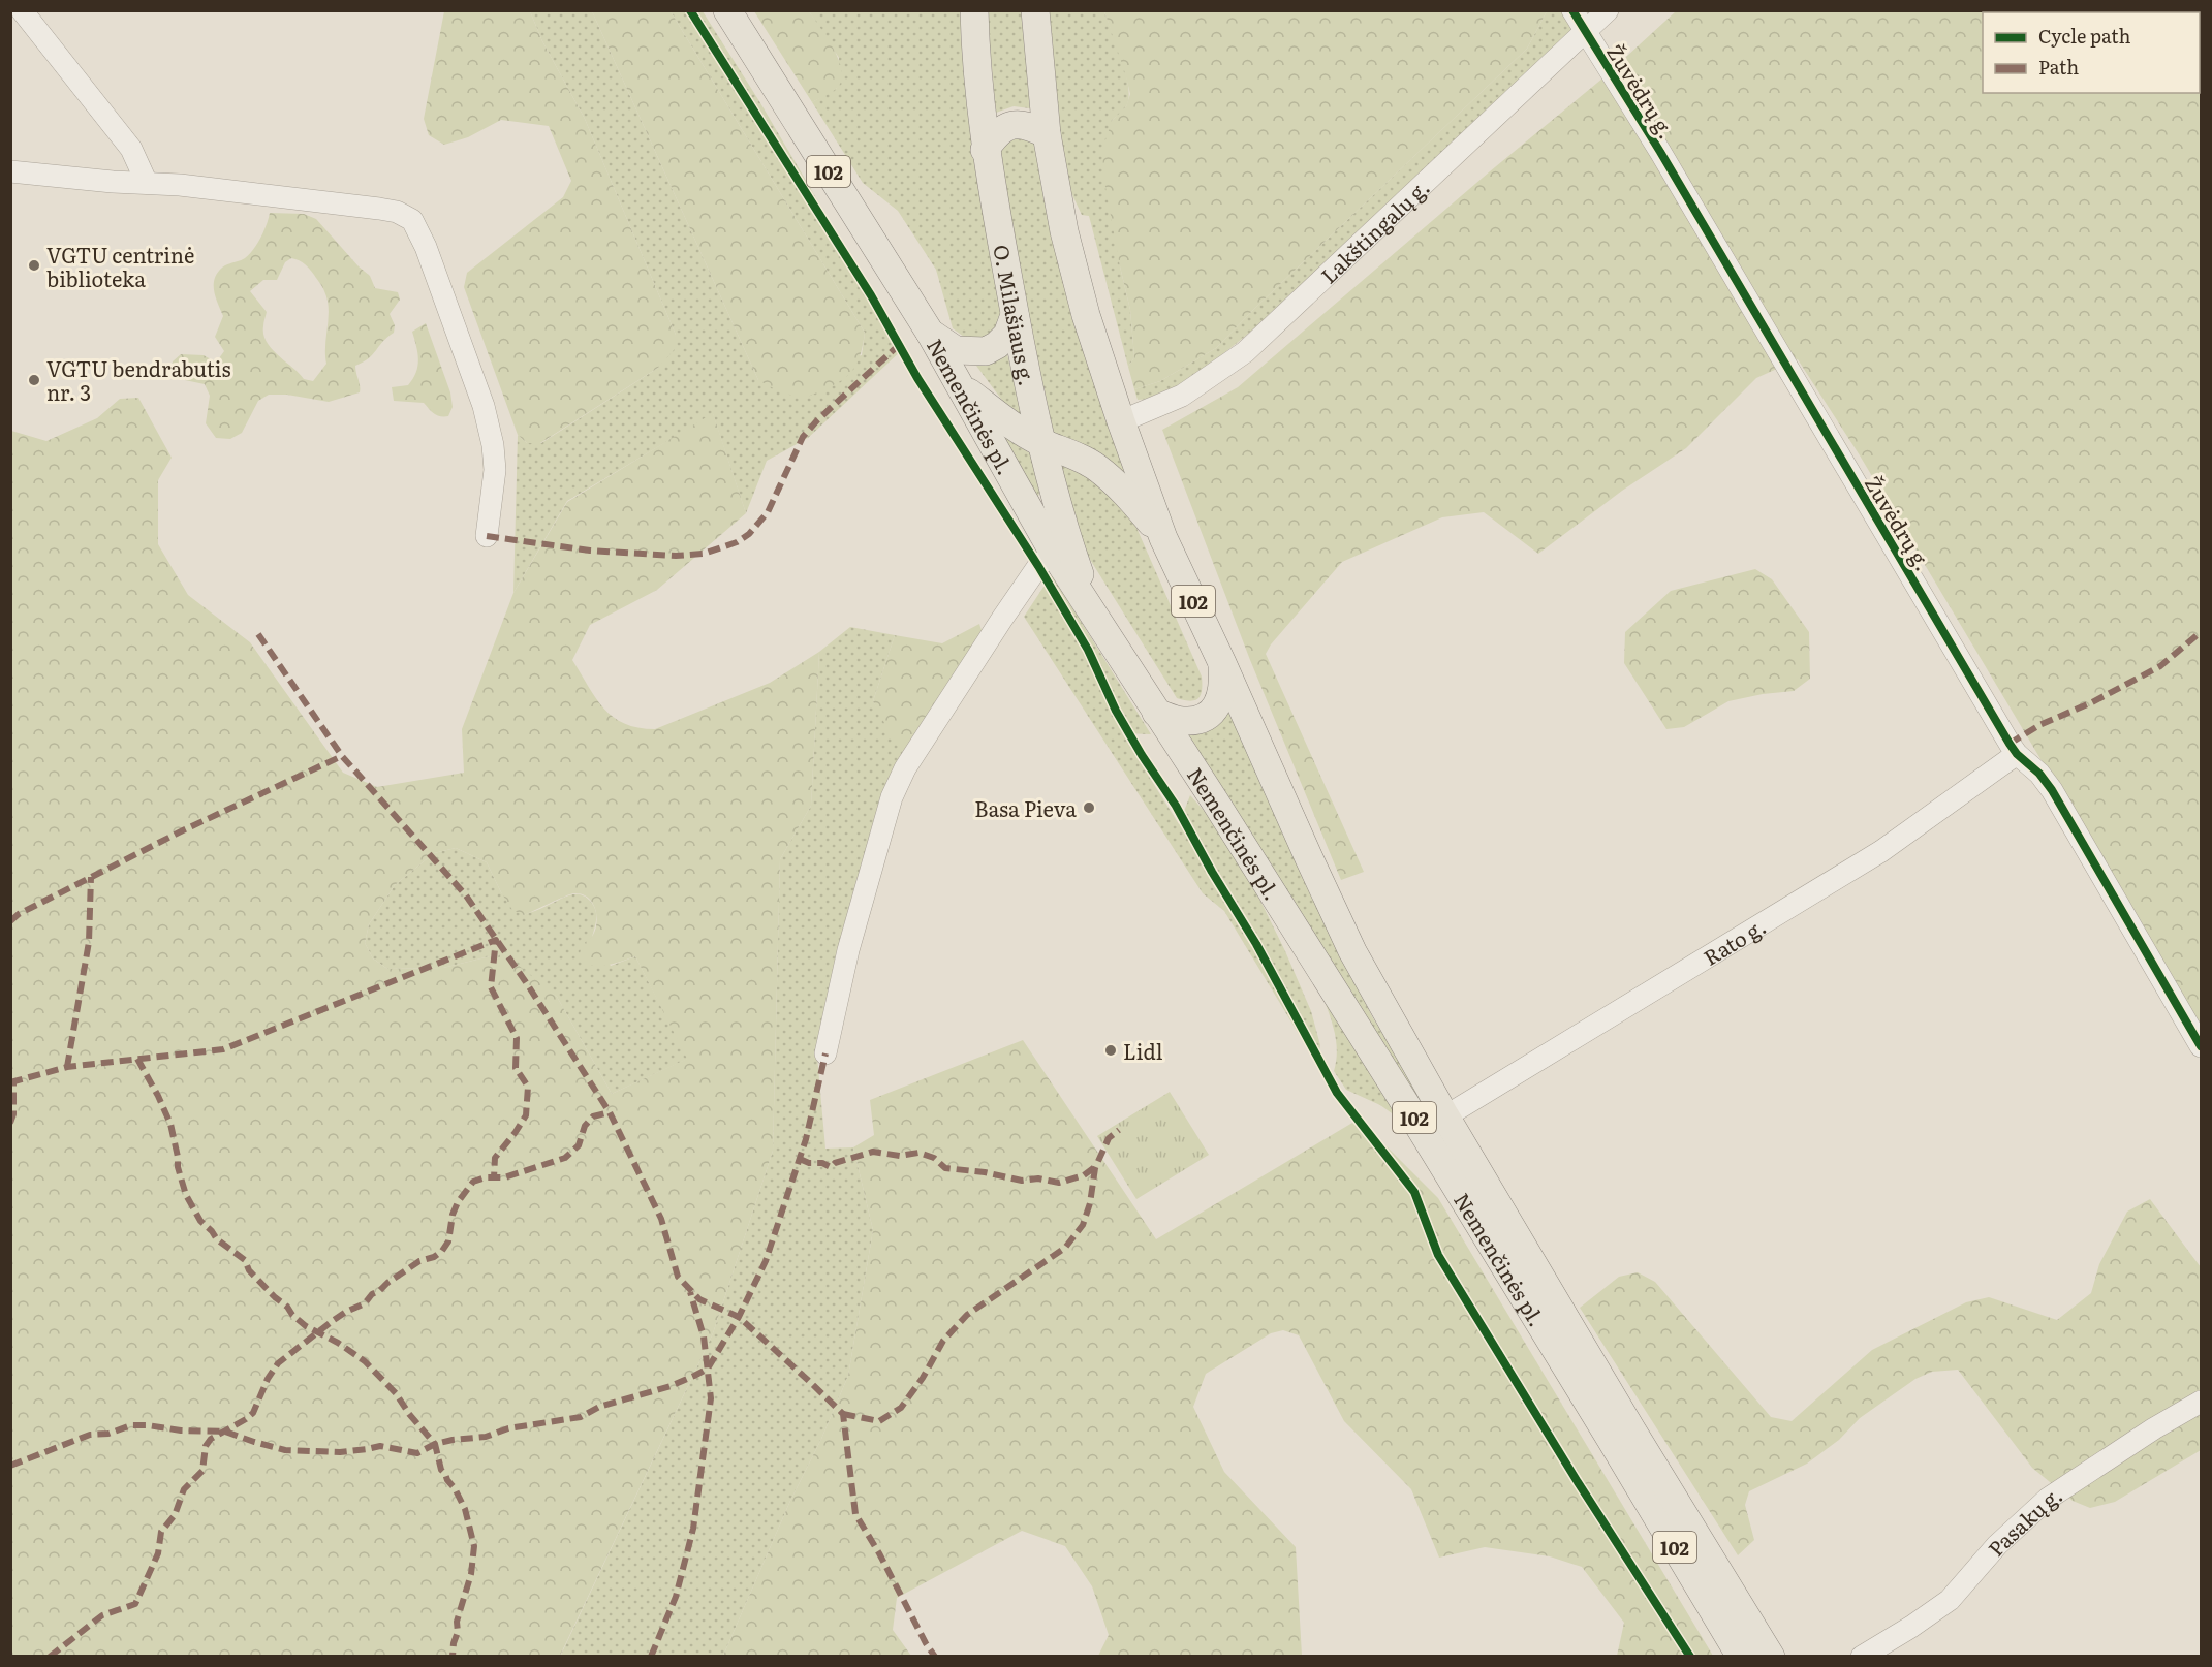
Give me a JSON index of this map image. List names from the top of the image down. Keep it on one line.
{"streets":{"main road":["102","O. Milašiaus g.","Nemenčinės pl."],"street":["Žuvėdrų g.","Lakštingalų g.","Rato g.","Pasakų g."]},"crossings":[["Žuvėdrų g.","Lakštingalų g."],["Žuvėdrų g.","Rato g."],["102","O. Milašiaus g."],["102","Nemenčinės pl."],["O. Milašiaus g.","Nemenčinės pl."],["Nemenčinės pl.","Rato g."]],"places":["VGTU centrinė biblioteka","VGTU bendrabutis nr. 3","Basa Pieva","Lidl"],"legend":["Cycle path","Path"]}
